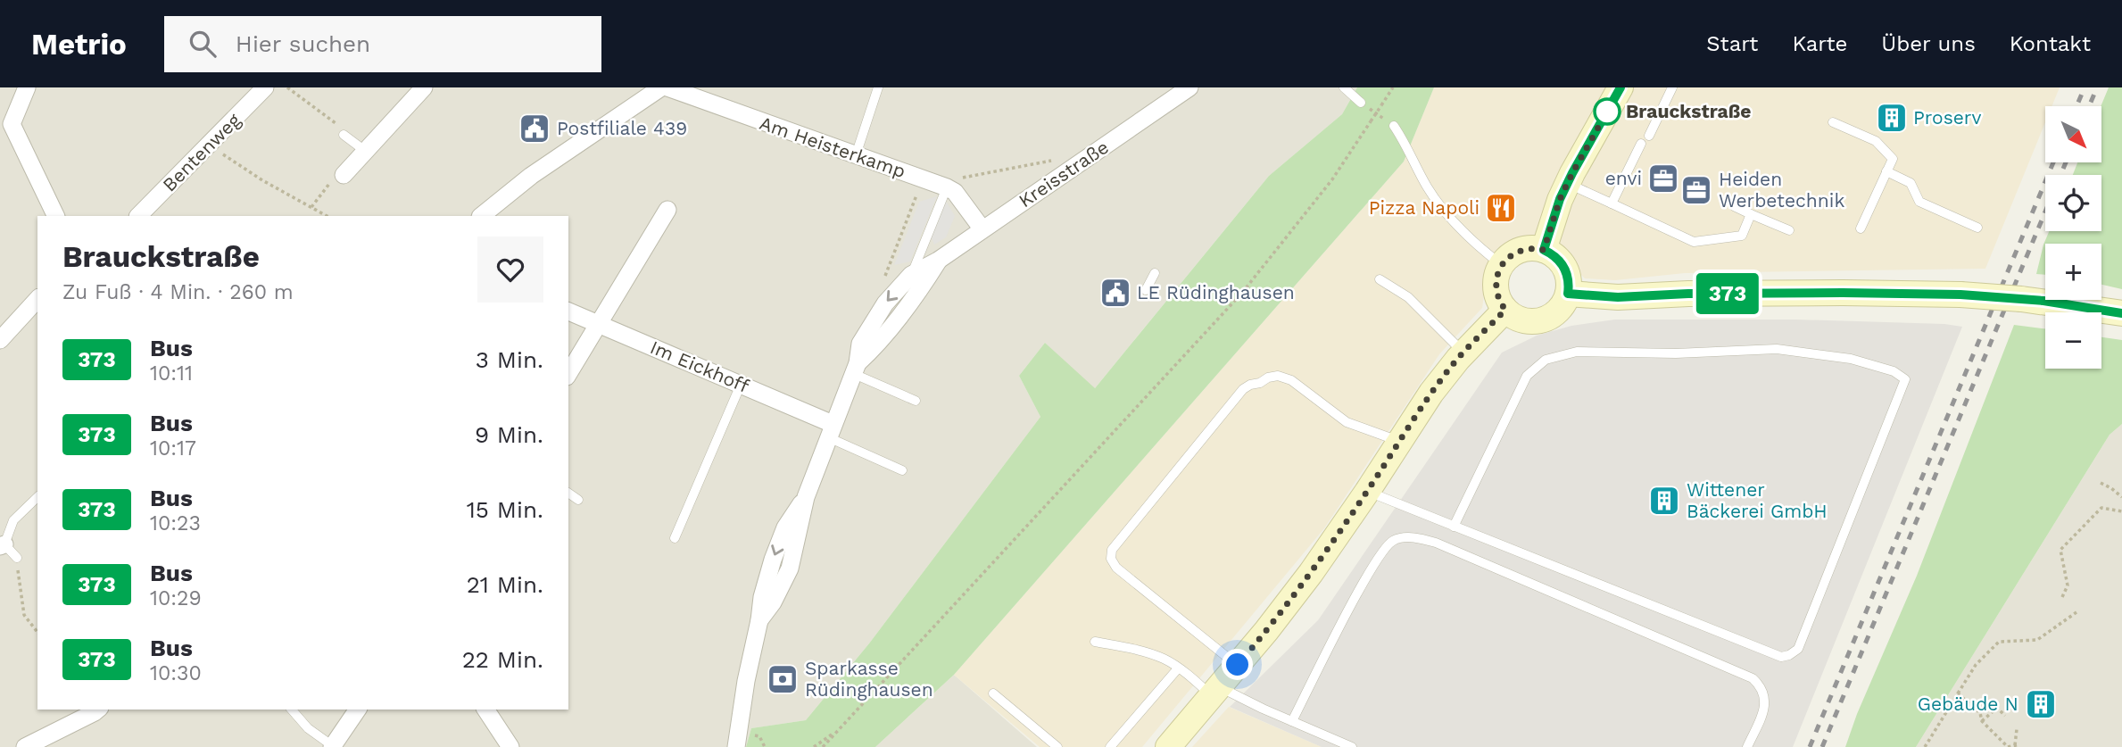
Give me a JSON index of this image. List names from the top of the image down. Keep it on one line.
{"streets":{"street":["Am Heisterkamp","Bentenweg","Kreisstraße","Im Eickhoff"]},"crossings":[["Kreisstraße","Im Eickhoff"]],"places":{"other":["Brauckstraße"],"building":["Proserv","Wittener Bäckerei GmbH","Gebäude N"],"public building":["Postfiliale 439","LE Rüdinghausen"],"office":["envi","Heiden Werbetechnik"],"restaurant":["Pizza Napoli"],"bank":["Sparkasse Rüdinghausen"]},"lines":["bus line 373"],"north":"bottom right","page":{"header":"Metrio","search":"Hier suchen","nav":["Start","Karte","Über uns","Kontakt"],"on_map":"373","map_buttons":["+","−"],"heading":["Brauckstraße","Zu Fuß · 4 Min. · 260 m"],"list":[{"mark":"373","name":"Bus","note":"10:11","value":"3 Min."},{"mark":"373","name":"Bus","note":"10:17","value":"9 Min."},{"mark":"373","name":"Bus","note":"10:23","value":"15 Min."},{"mark":"373","name":"Bus","note":"10:29","value":"21 Min."},{"mark":"373","name":"Bus","note":"10:30","value":"22 Min."}]}}
